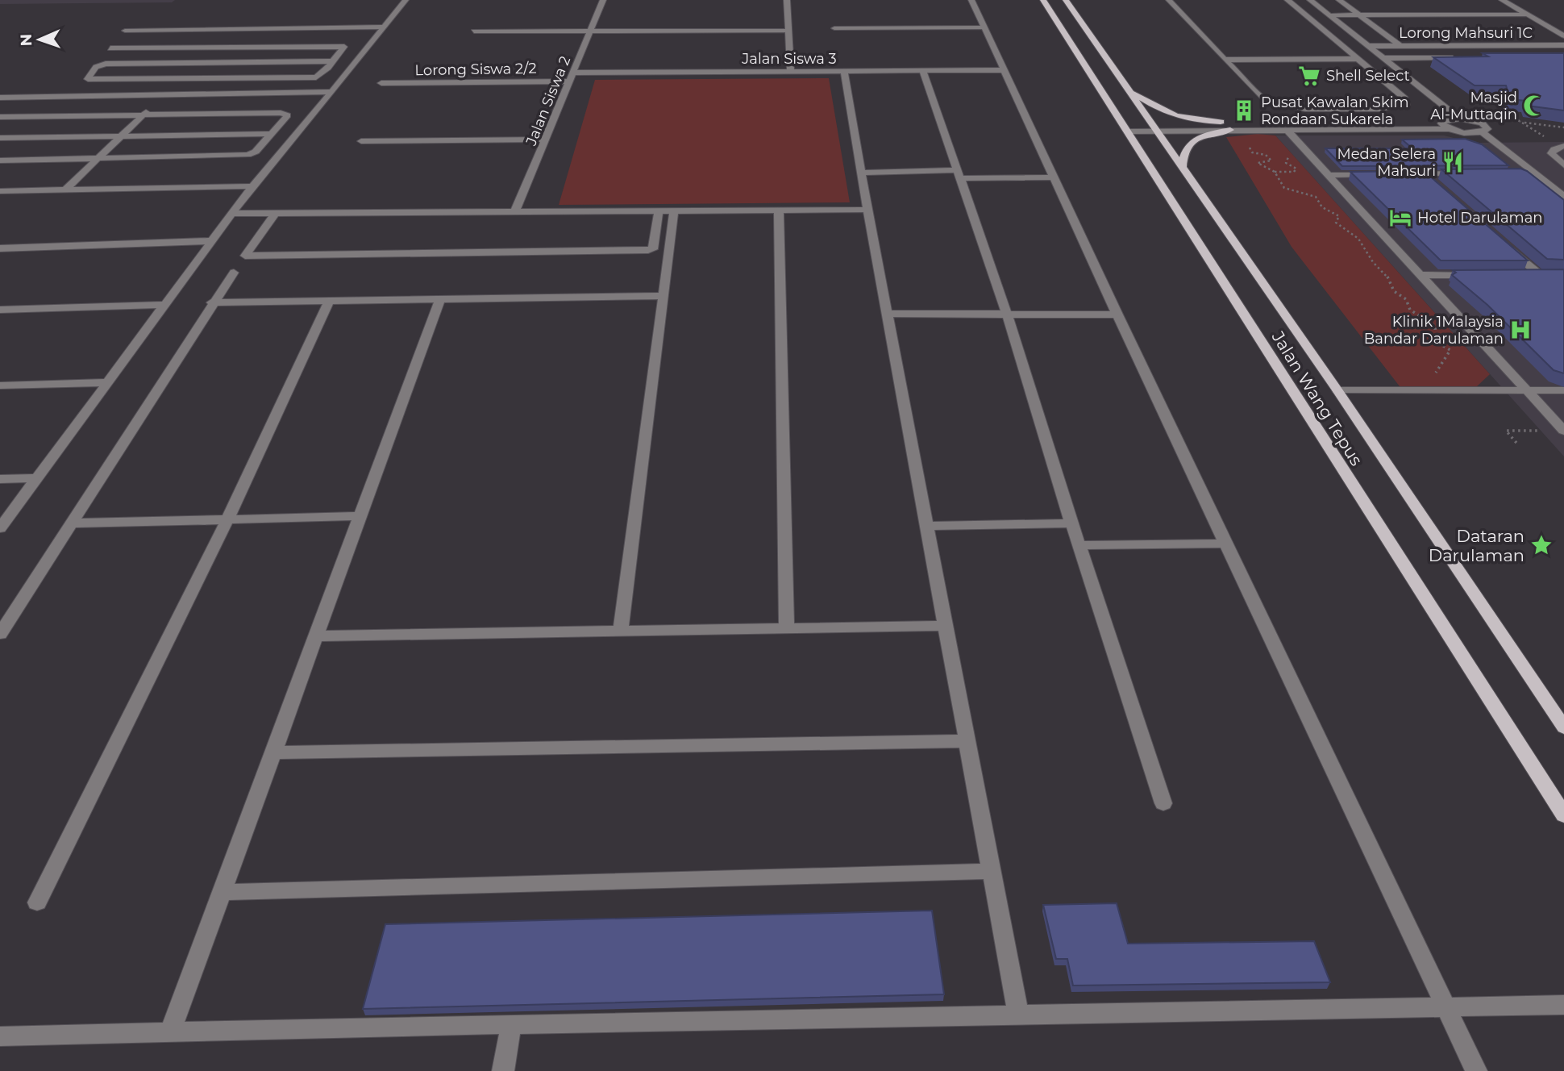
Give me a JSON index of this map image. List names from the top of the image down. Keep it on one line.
{"streets":{"main road":["Jalan Wang Tepus"],"street":["Lorong Mahsuri 1C","Jalan Siswa 3","Lorong Siswa 2/2","Jalan Siswa 2"]},"crossings":[["Jalan Siswa 3","Jalan Siswa 2"],["Lorong Siswa 2/2","Jalan Siswa 2"]],"places":{"supermarket":["Shell Select"],"mosque":["Masjid Al-Muttaqin"],"building":["Pusat Kawalan Skim Rondaan Sukarela"],"restaurant":["Medan Selera Mahsuri"],"hotel":["Hotel Darulaman"],"hospital":["Klinik 1Malaysia Bandar Darulaman"],"place":["Dataran Darulaman"]},"north":"left"}
